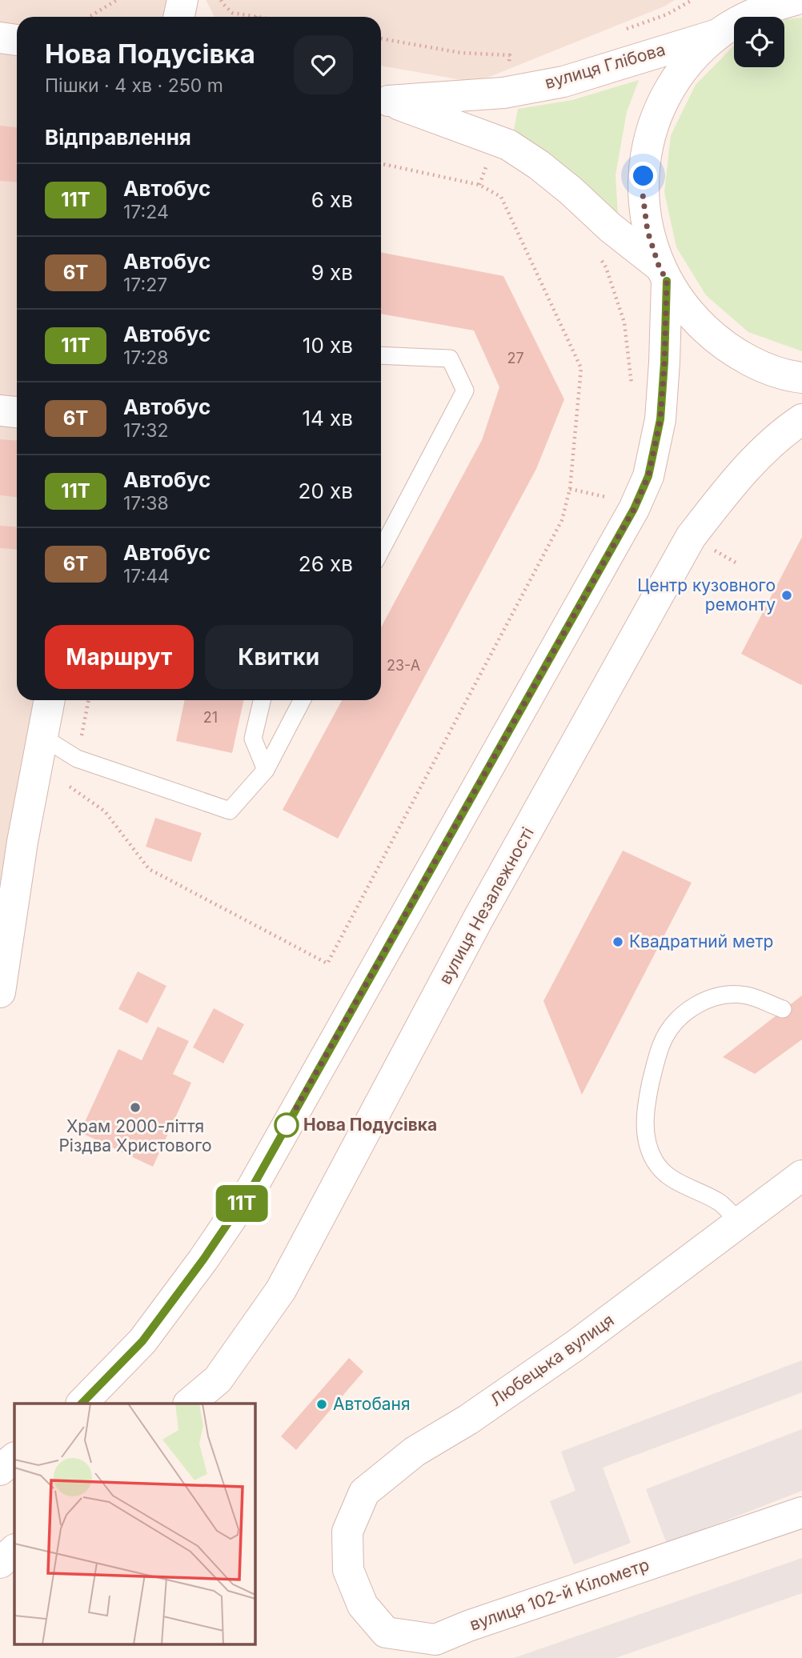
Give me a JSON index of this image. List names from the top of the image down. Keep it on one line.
{"streets":{"main road":["вулиця Глібова","вулиця Незалежності","Любецька вулиця","вулиця 102-й Кілометр"]},"crossings":[["Любецька вулиця","вулиця 102-й Кілометр"]],"places":["Центр кузовного ремонту","Квадратний метр","Храм 2000-ліття Різдва Христового","Нова Подусівка","Автобаня"],"lines":["bus line 11Т"],"house_numbers":["27","23-А","21"],"page":{"on_map":"11Т","heading":[["Нова Подусівка","Пішки · 4 хв · 250 m"],"Відправлення"],"list":[{"mark":"11Т","name":"Автобус","note":"17:24","value":"6 хв"},{"mark":"6Т","name":"Автобус","note":"17:27","value":"9 хв"},{"mark":"11Т","name":"Автобус","note":"17:28","value":"10 хв"},{"mark":"6Т","name":"Автобус","note":"17:32","value":"14 хв"},{"mark":"11Т","name":"Автобус","note":"17:38","value":"20 хв"},{"mark":"6Т","name":"Автобус","note":"17:44","value":"26 хв"}],"buttons":["Маршрут","Квитки"]}}
